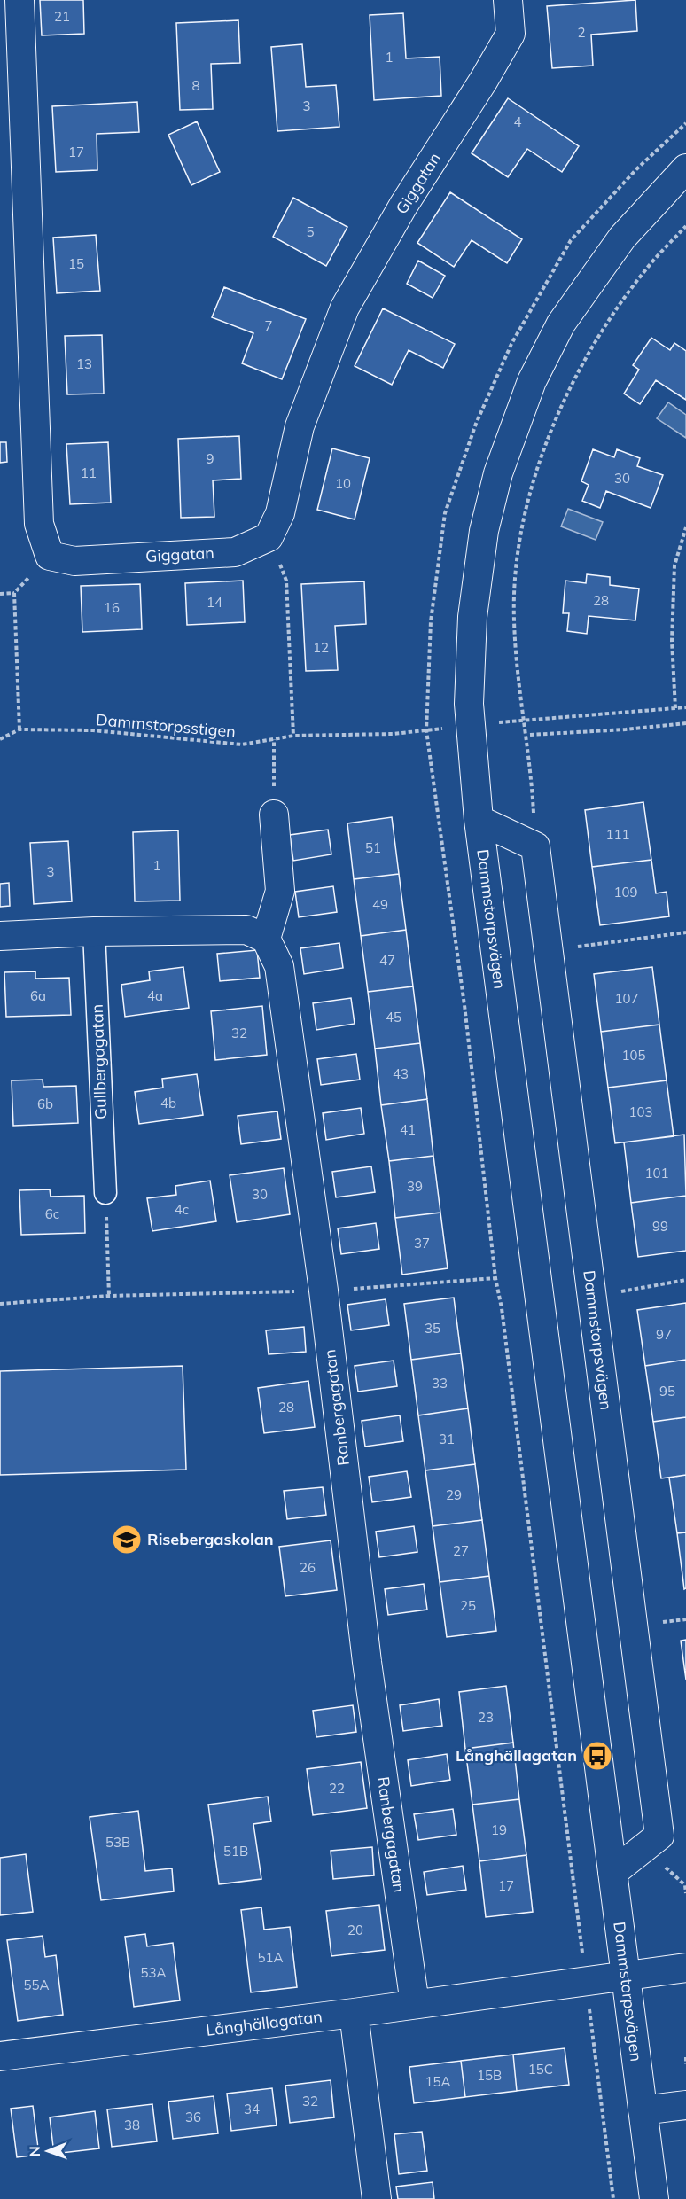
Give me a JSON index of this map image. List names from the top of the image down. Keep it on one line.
{"streets":{"street":["Giggatan","Dammstorpsvägen","Gullbergagatan","Ranbergagatan","Långhällagatan"],"path":["Dammstorpsstigen"]},"crossings":[["Dammstorpsvägen","Långhällagatan"],["Ranbergagatan","Långhällagatan"]],"places":{"school or university":["Risebergaskolan"],"bus stop":["Långhällagatan"]},"house_numbers":["21","2","1","8","3","4","17","5","15","7","13","9","11","30","10","28","14","16","12","111","51","1","3","109","49","47","6a","4a","107","45","32","105","43","4b","6b","103","41","101","39","30","4c","6c","99","37","35","97","33","95","28","31","29","27","26","25","23","22","19","53B","51B","17","20","51A","53A","55A","15C","15B","15A","32","34","36","38"],"north":"left"}
